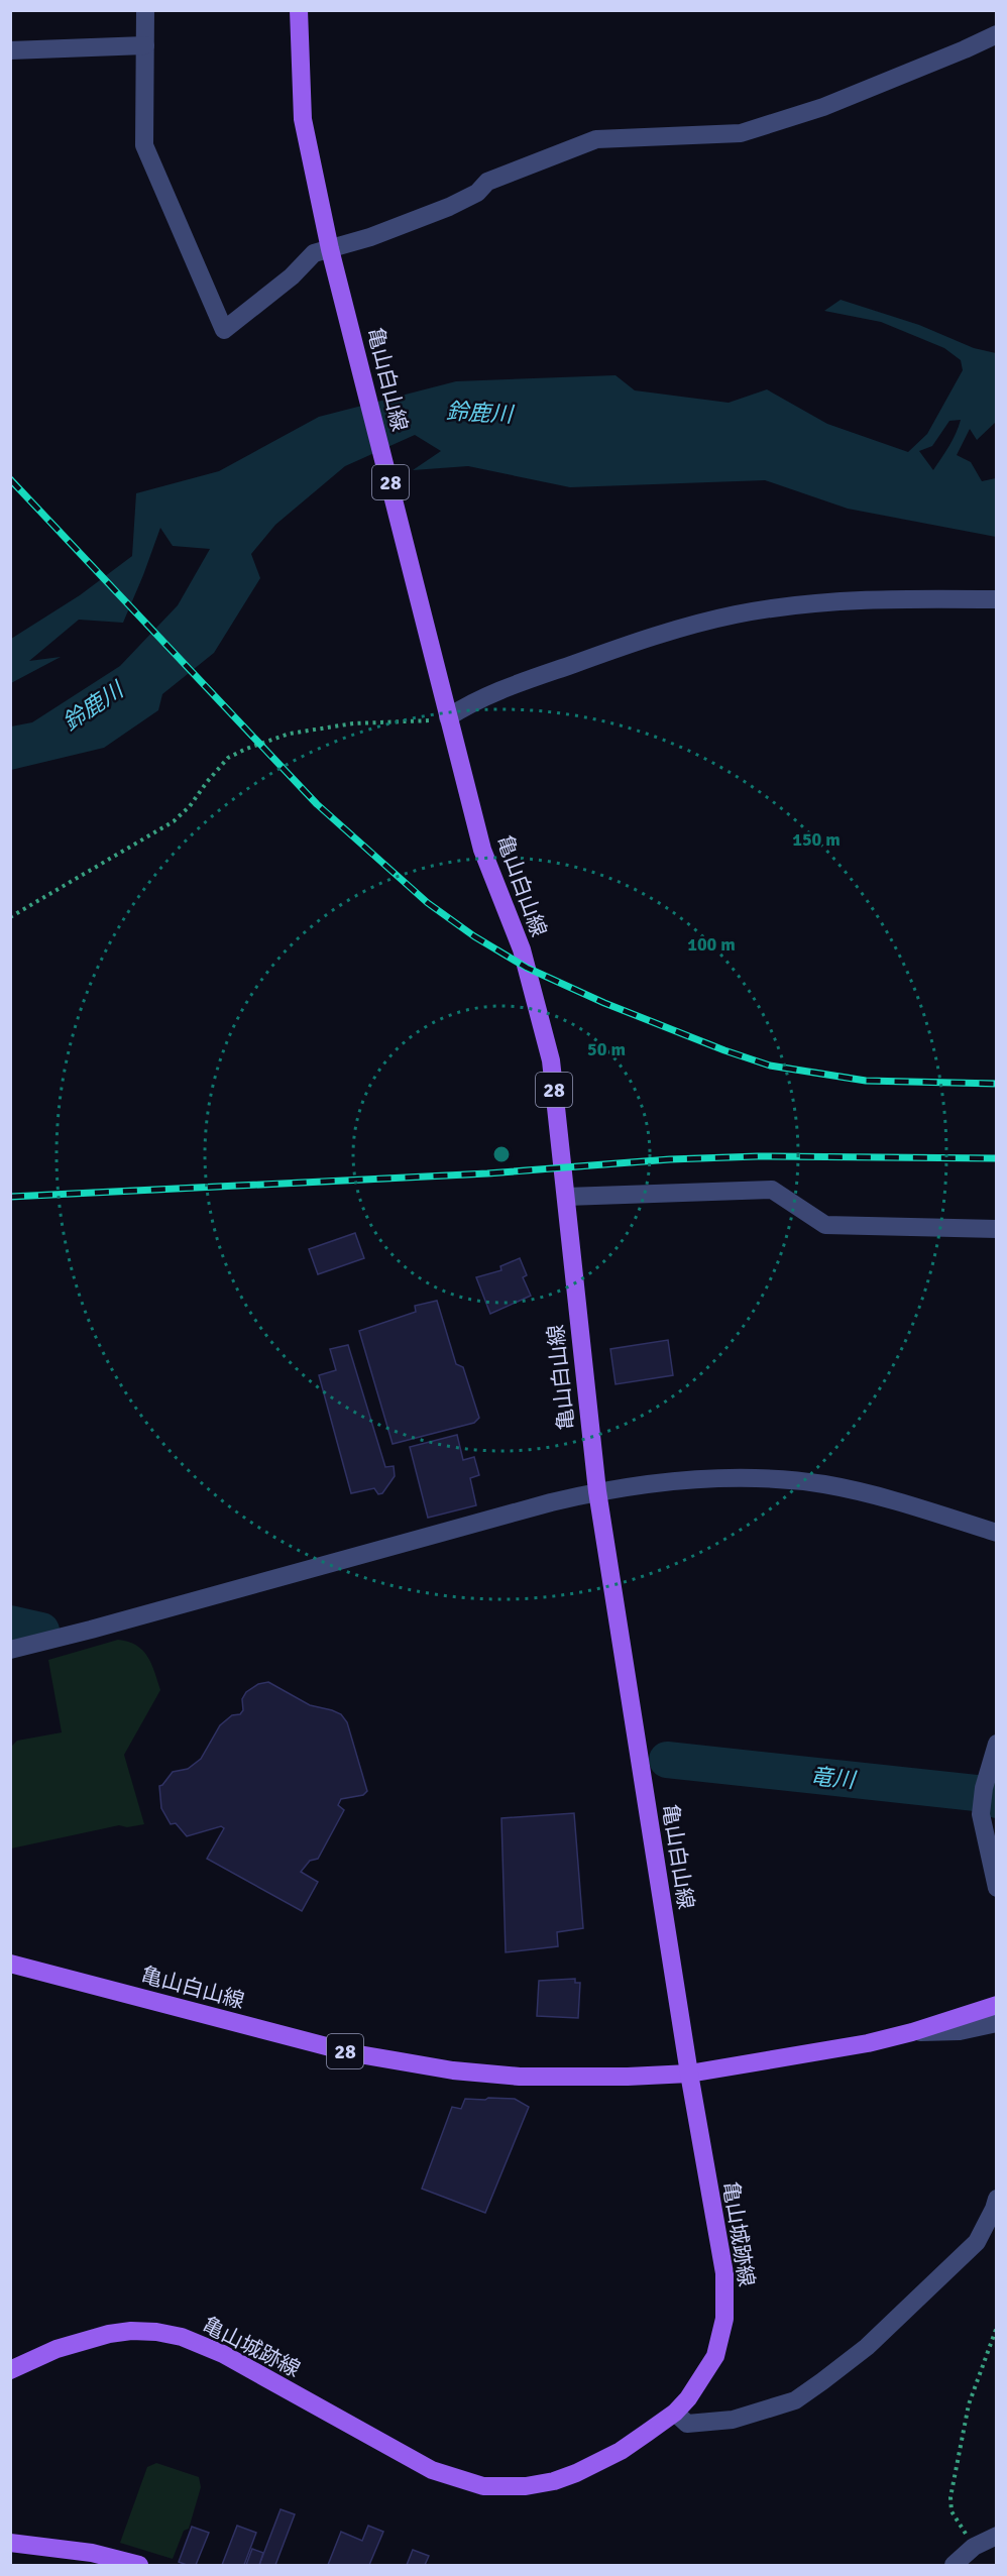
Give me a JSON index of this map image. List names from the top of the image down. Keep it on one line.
{"streets":{"main road":["亀山白山線","28","亀山城跡線"]},"crossings":[["亀山白山線","亀山城跡線"]],"water":["鈴鹿川","竜川"],"rings":["150 m","100 m","50 m"]}
